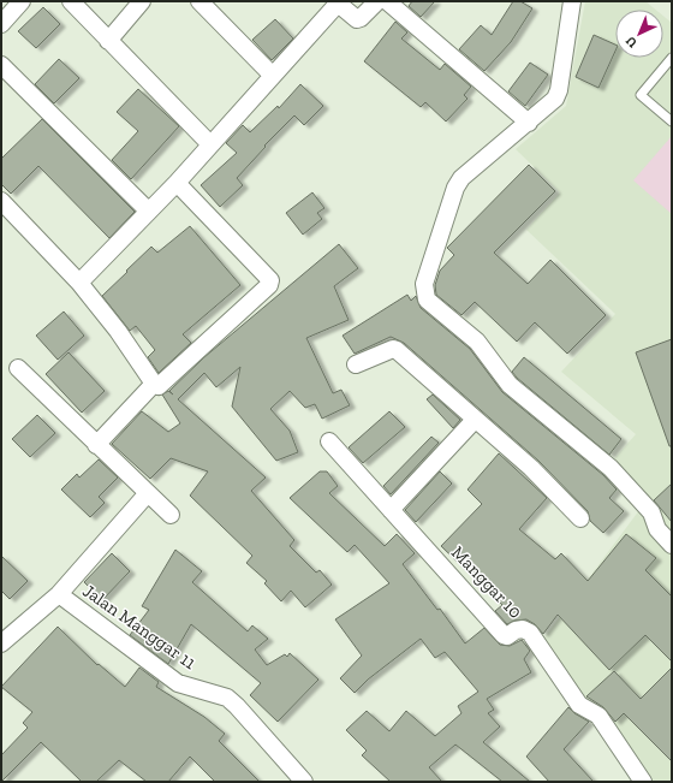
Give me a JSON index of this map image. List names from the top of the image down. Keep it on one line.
{"streets":{"street":["Manggar 10","Jalan Manggar 11"]},"north":"bottom left"}
